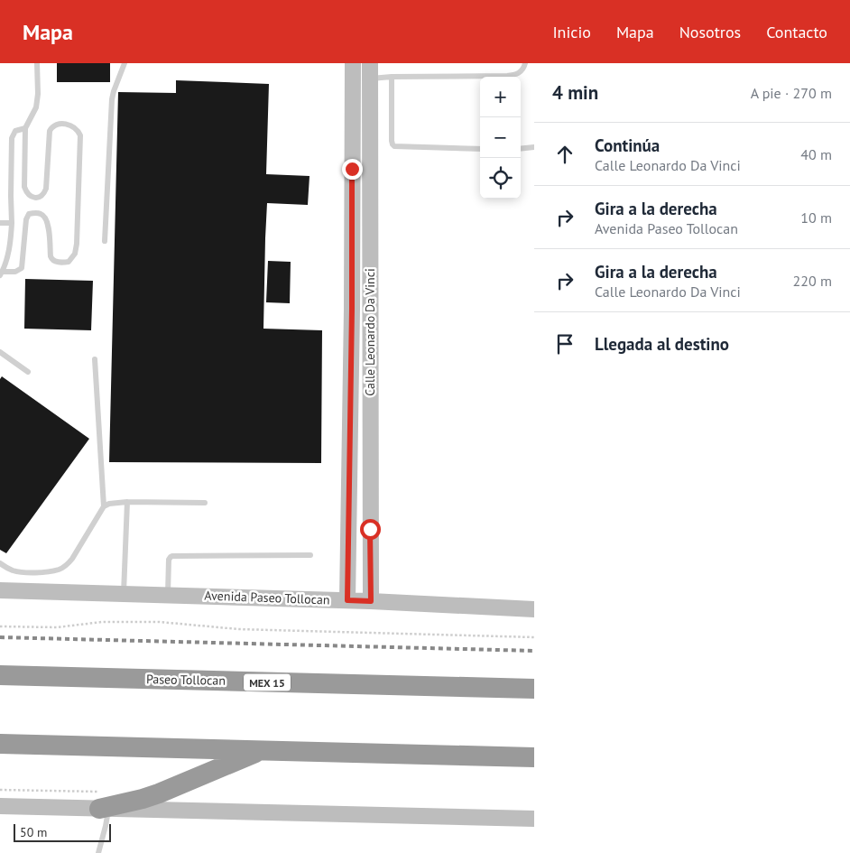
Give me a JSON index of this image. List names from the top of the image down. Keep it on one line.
{"streets":{"highway":["Paseo Tollocan","MEX 15"],"main road":["Calle Leonardo Da Vinci","Avenida Paseo Tollocan"]},"crossings":[["Calle Leonardo Da Vinci","Avenida Paseo Tollocan"]],"scale_bar":"50 m","page":{"header":"Mapa","nav":["Inicio","Mapa","Nosotros","Contacto"],"heading":["4 min","A pie · 270 m"],"map_buttons":["+","−"],"list":[["Continúa","Calle Leonardo Da Vinci","40 m"],["Gira a la derecha","Avenida Paseo Tollocan","10 m"],["Gira a la derecha","Calle Leonardo Da Vinci","220 m"],"Llegada al destino"],"scale":"50 m"}}
